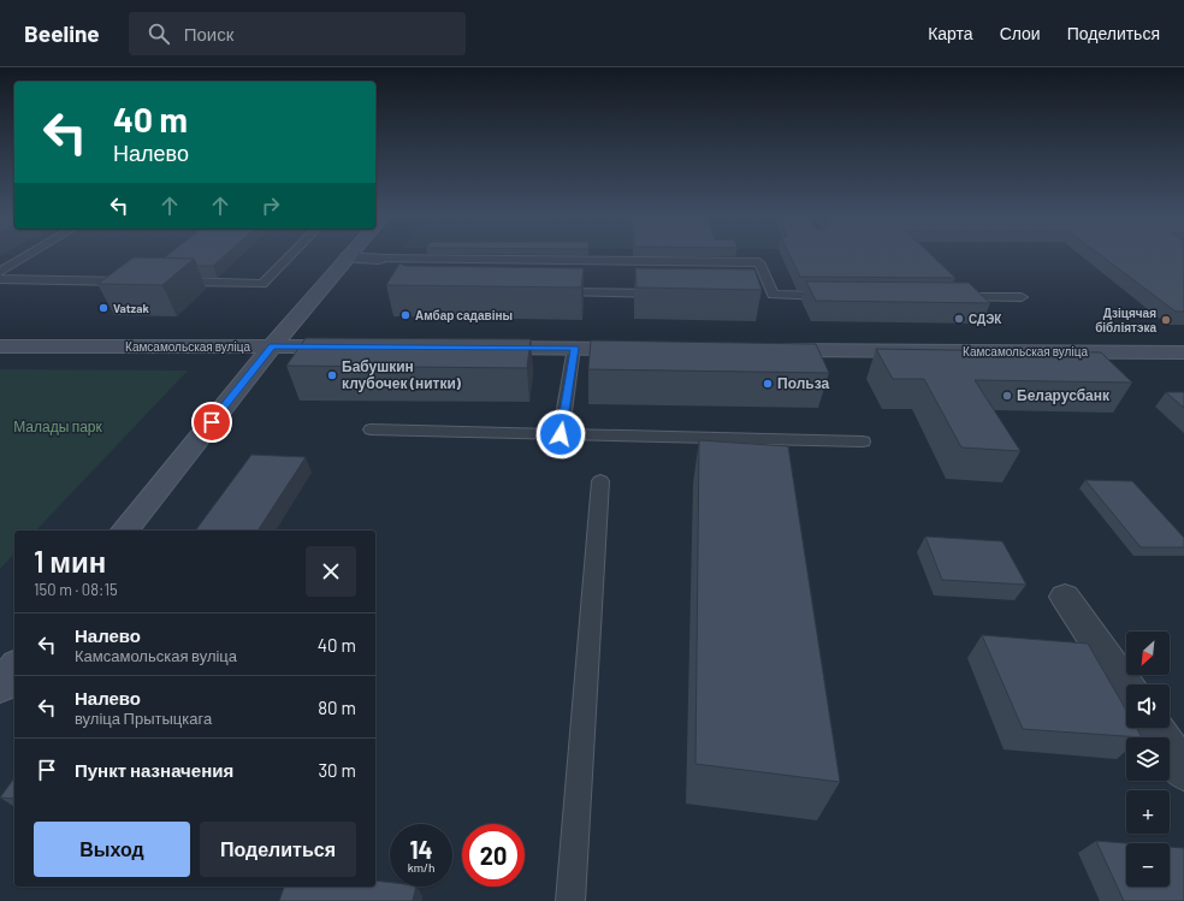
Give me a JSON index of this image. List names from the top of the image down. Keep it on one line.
{"streets":{"main road":["Камсамольская вуліца"]},"parks":["Малады парк"],"places":["Vatzak","Амбар садавіны","СДЭК","Дзіцячая бібліятэка","Бабушкин клубочек (нитки)","Польза","Беларусбанк"],"north":"bottom left","page":{"header":"Beeline","search":"Поиск","nav":["Карта","Слои","Поделиться"],"turn":["40 m","Налево"],"heading":["1 мин","150 m · 08:15"],"list":[{"name":"Налево","note":"Камсамольская вуліца","value":"40 m"},{"name":"Налево","note":"вуліца Прытыцкага","value":"80 m"},{"name":"Пункт назначения","value":"30 m"}],"map_buttons":["+","−"],"buttons":["Выход","Поделиться"],"speed":"14 km/h","limit":"20"}}
